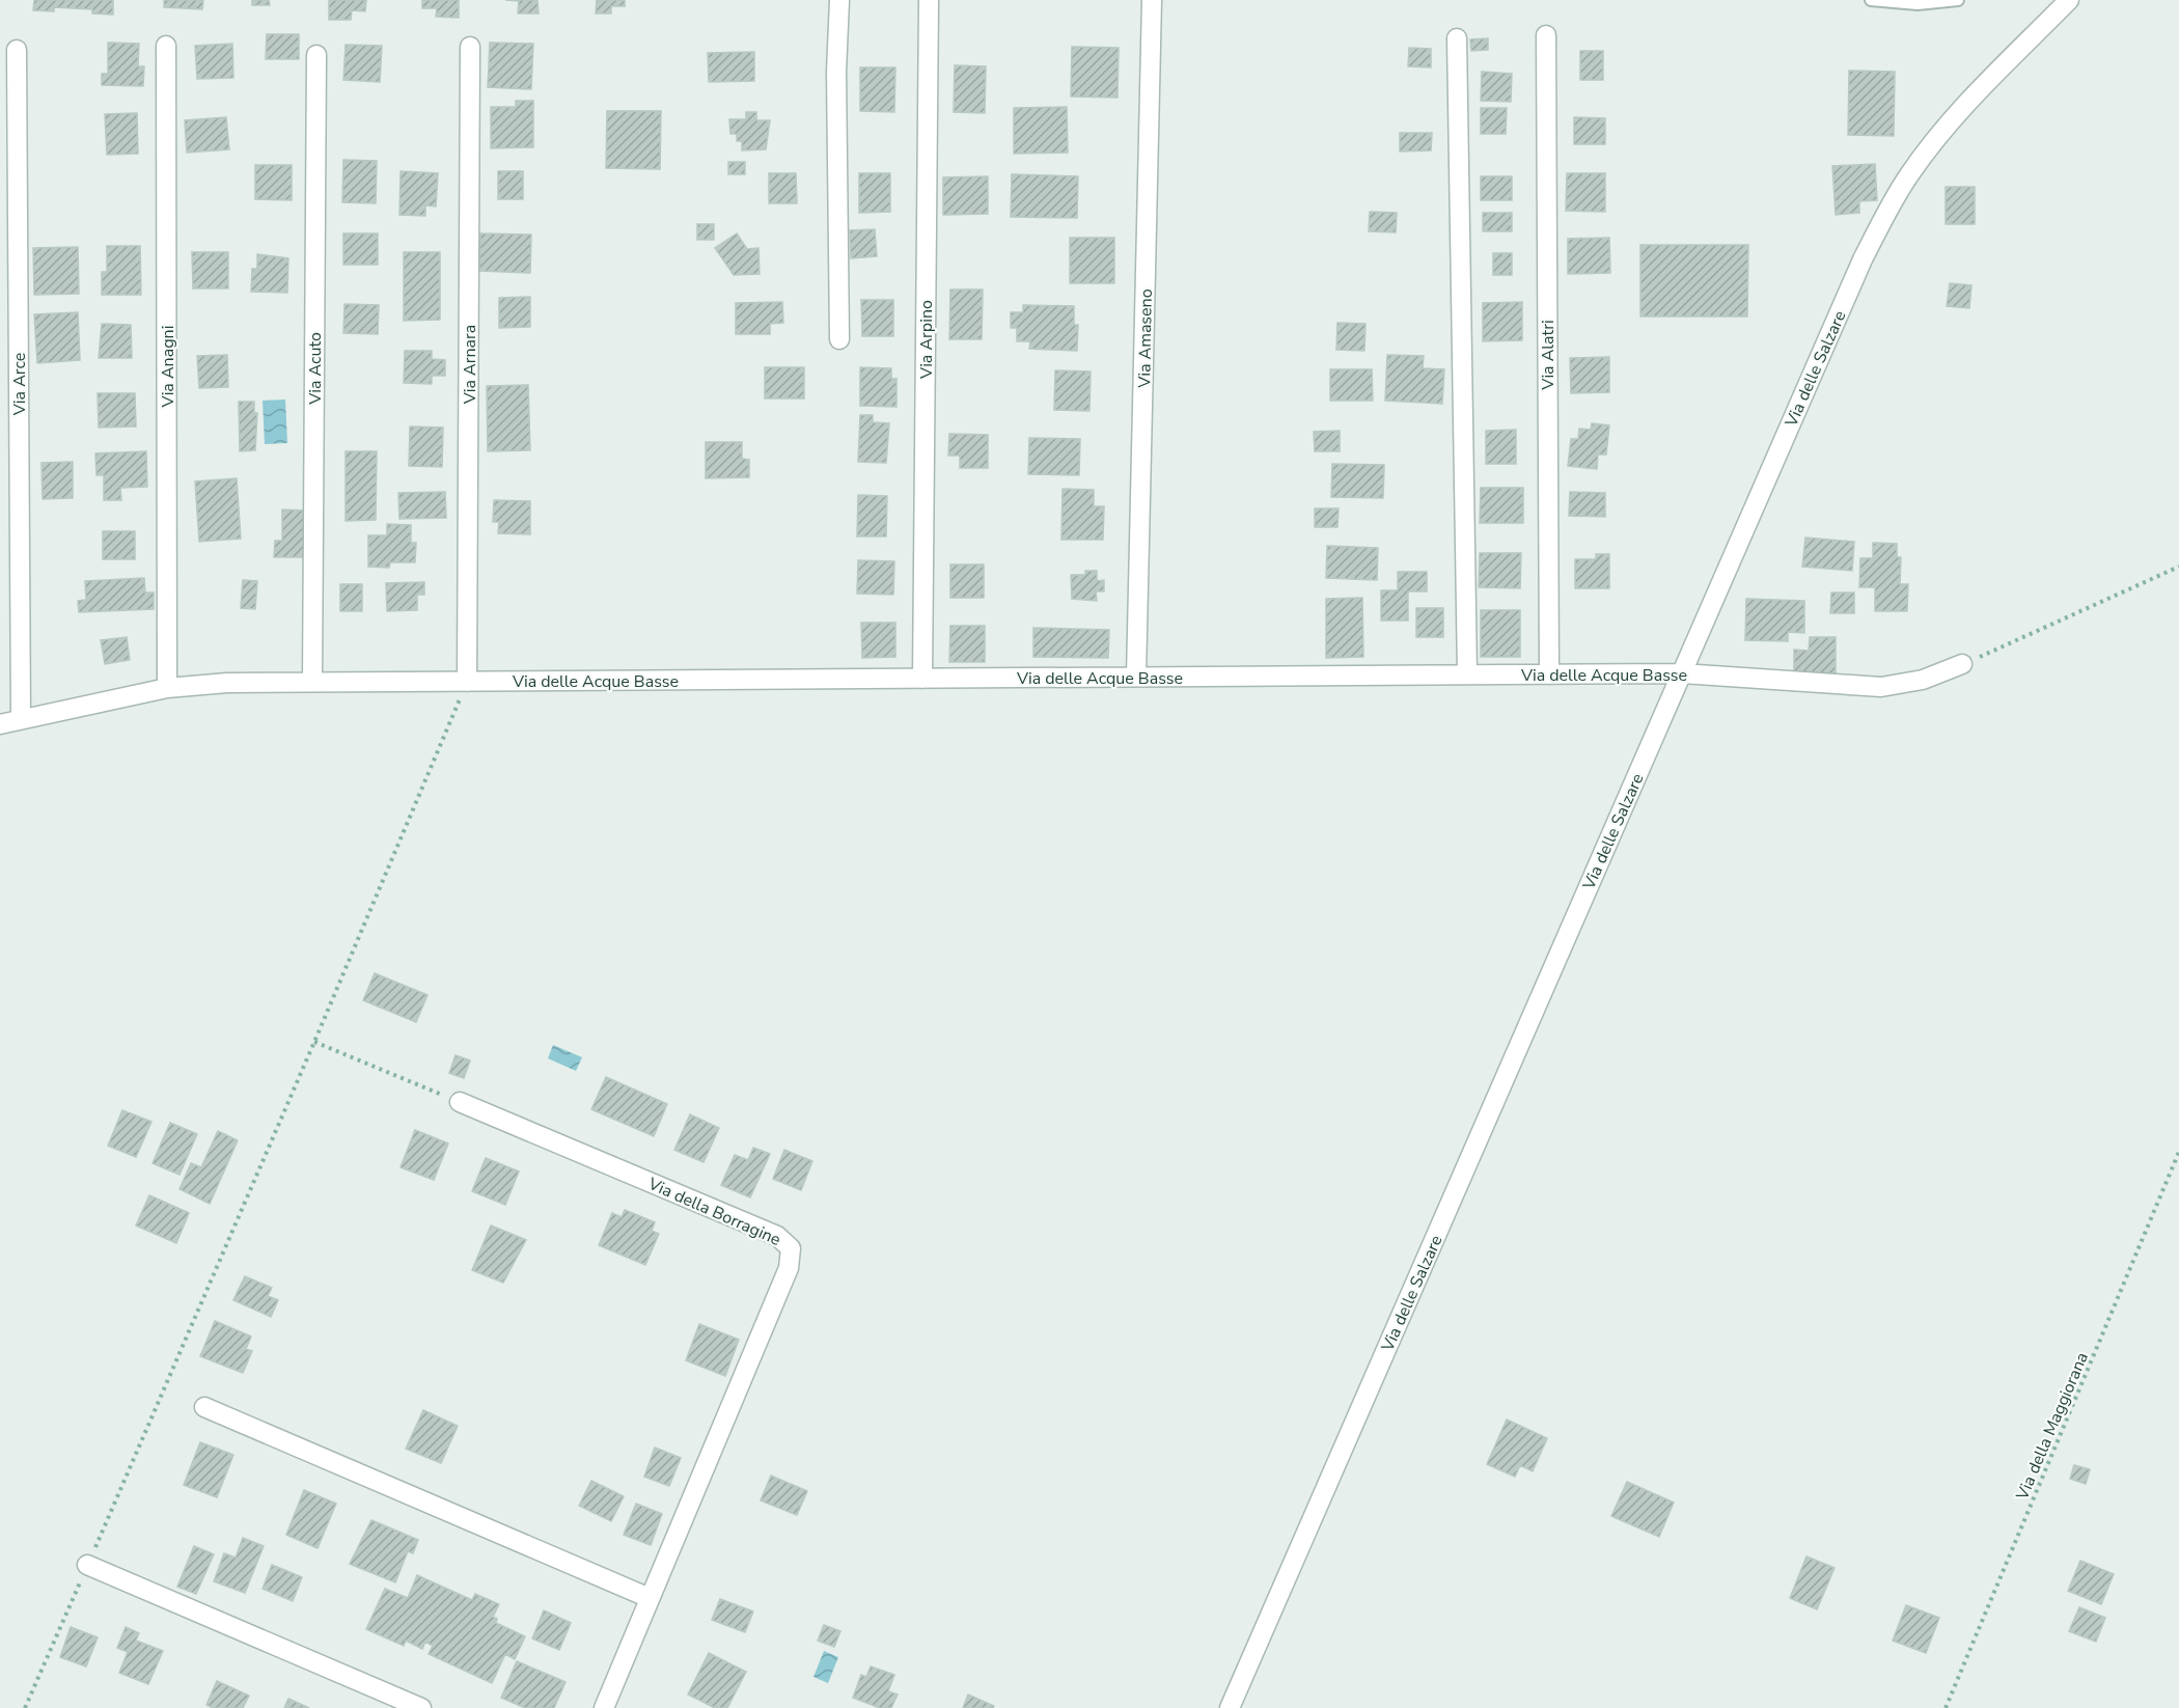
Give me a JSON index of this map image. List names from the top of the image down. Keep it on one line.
{"streets":{"street":["Via Amaseno","Via Arpino","Via Alatri","Via Arnara","Via Anagni","Via Acuto","Via delle Salzare","Via Arce","Via delle Acque Basse","Via della Borragine"],"path":["Via della Maggiorana"]},"crossings":[["Via Amaseno","Via delle Acque Basse"],["Via Arpino","Via delle Acque Basse"],["Via Alatri","Via delle Acque Basse"],["Via Arnara","Via delle Acque Basse"],["Via Anagni","Via delle Acque Basse"],["Via Acuto","Via delle Acque Basse"],["Via delle Salzare","Via delle Acque Basse"],["Via Arce","Via delle Acque Basse"]]}
